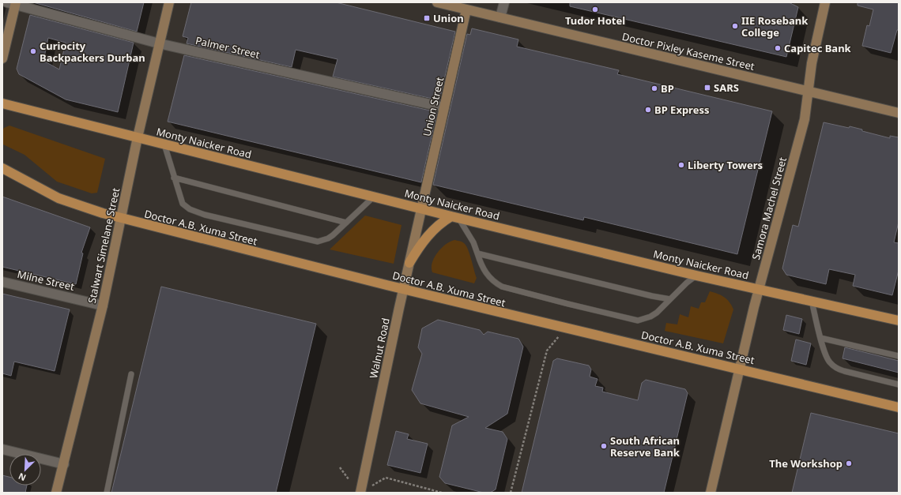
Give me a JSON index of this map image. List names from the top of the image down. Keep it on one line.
{"streets":{"main road":["Doctor Pixley Kaseme Street","Union Street","Monty Naicker Road","Samora Machel Street","Doctor A.B. Xuma Street","Stalwart Simelane Street","Walnut Road"],"street":["Palmer Street","Milne Street"]},"crossings":[["Palmer Street","Union Street"],["Palmer Street","Stalwart Simelane Street"],["Doctor Pixley Kaseme Street","Union Street"],["Doctor Pixley Kaseme Street","Samora Machel Street"],["Union Street","Monty Naicker Road"],["Union Street","Walnut Road"],["Monty Naicker Road","Samora Machel Street"],["Monty Naicker Road","Stalwart Simelane Street"],["Monty Naicker Road","Walnut Road"],["Samora Machel Street","Doctor A.B. Xuma Street"],["Doctor A.B. Xuma Street","Stalwart Simelane Street"],["Doctor A.B. Xuma Street","Walnut Road"],["Stalwart Simelane Street","Milne Street"]],"places":{"other":["Tudor Hotel","IIE Rosebank College","Capitec Bank","Curiocity Backpackers Durban","BP","BP Express","Liberty Towers","South African Reserve Bank","The Workshop"],"transit":["Union","SARS"]},"north":"bottom left"}
